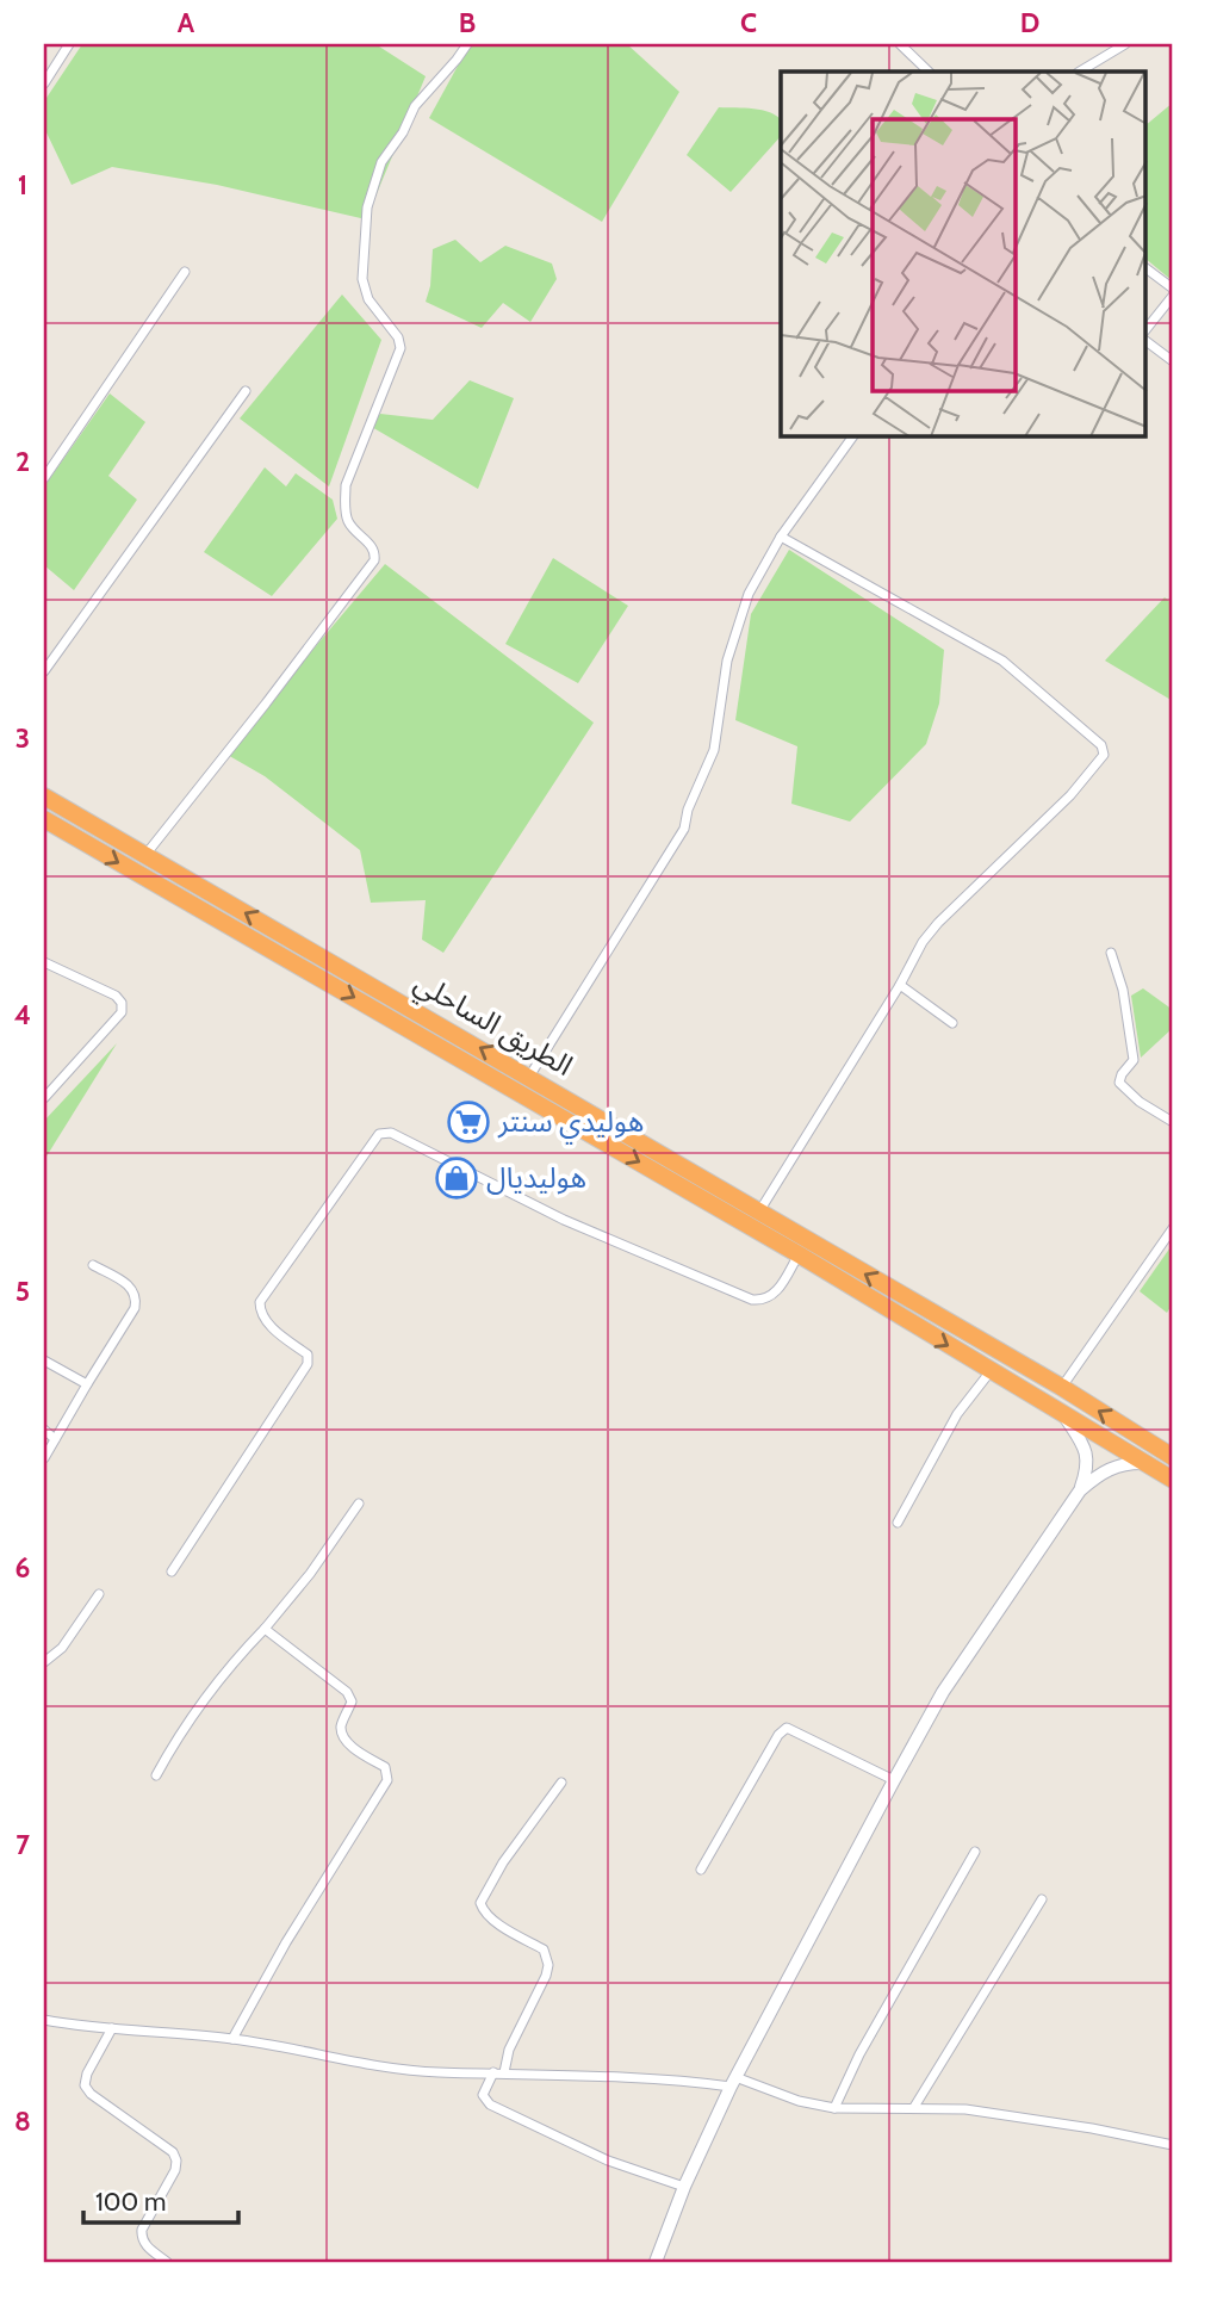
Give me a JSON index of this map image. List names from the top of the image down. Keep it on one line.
{"streets":{"highway":["الطريق الساحلي"]},"places":{"supermarket":["هوليدي سنتر"],"shop":["هوليديال"]},"scale_bar":"100 m","grid":{"columns":["A","B","C","D"],"rows":["1","2","3","4","5","6","7","8"]}}
